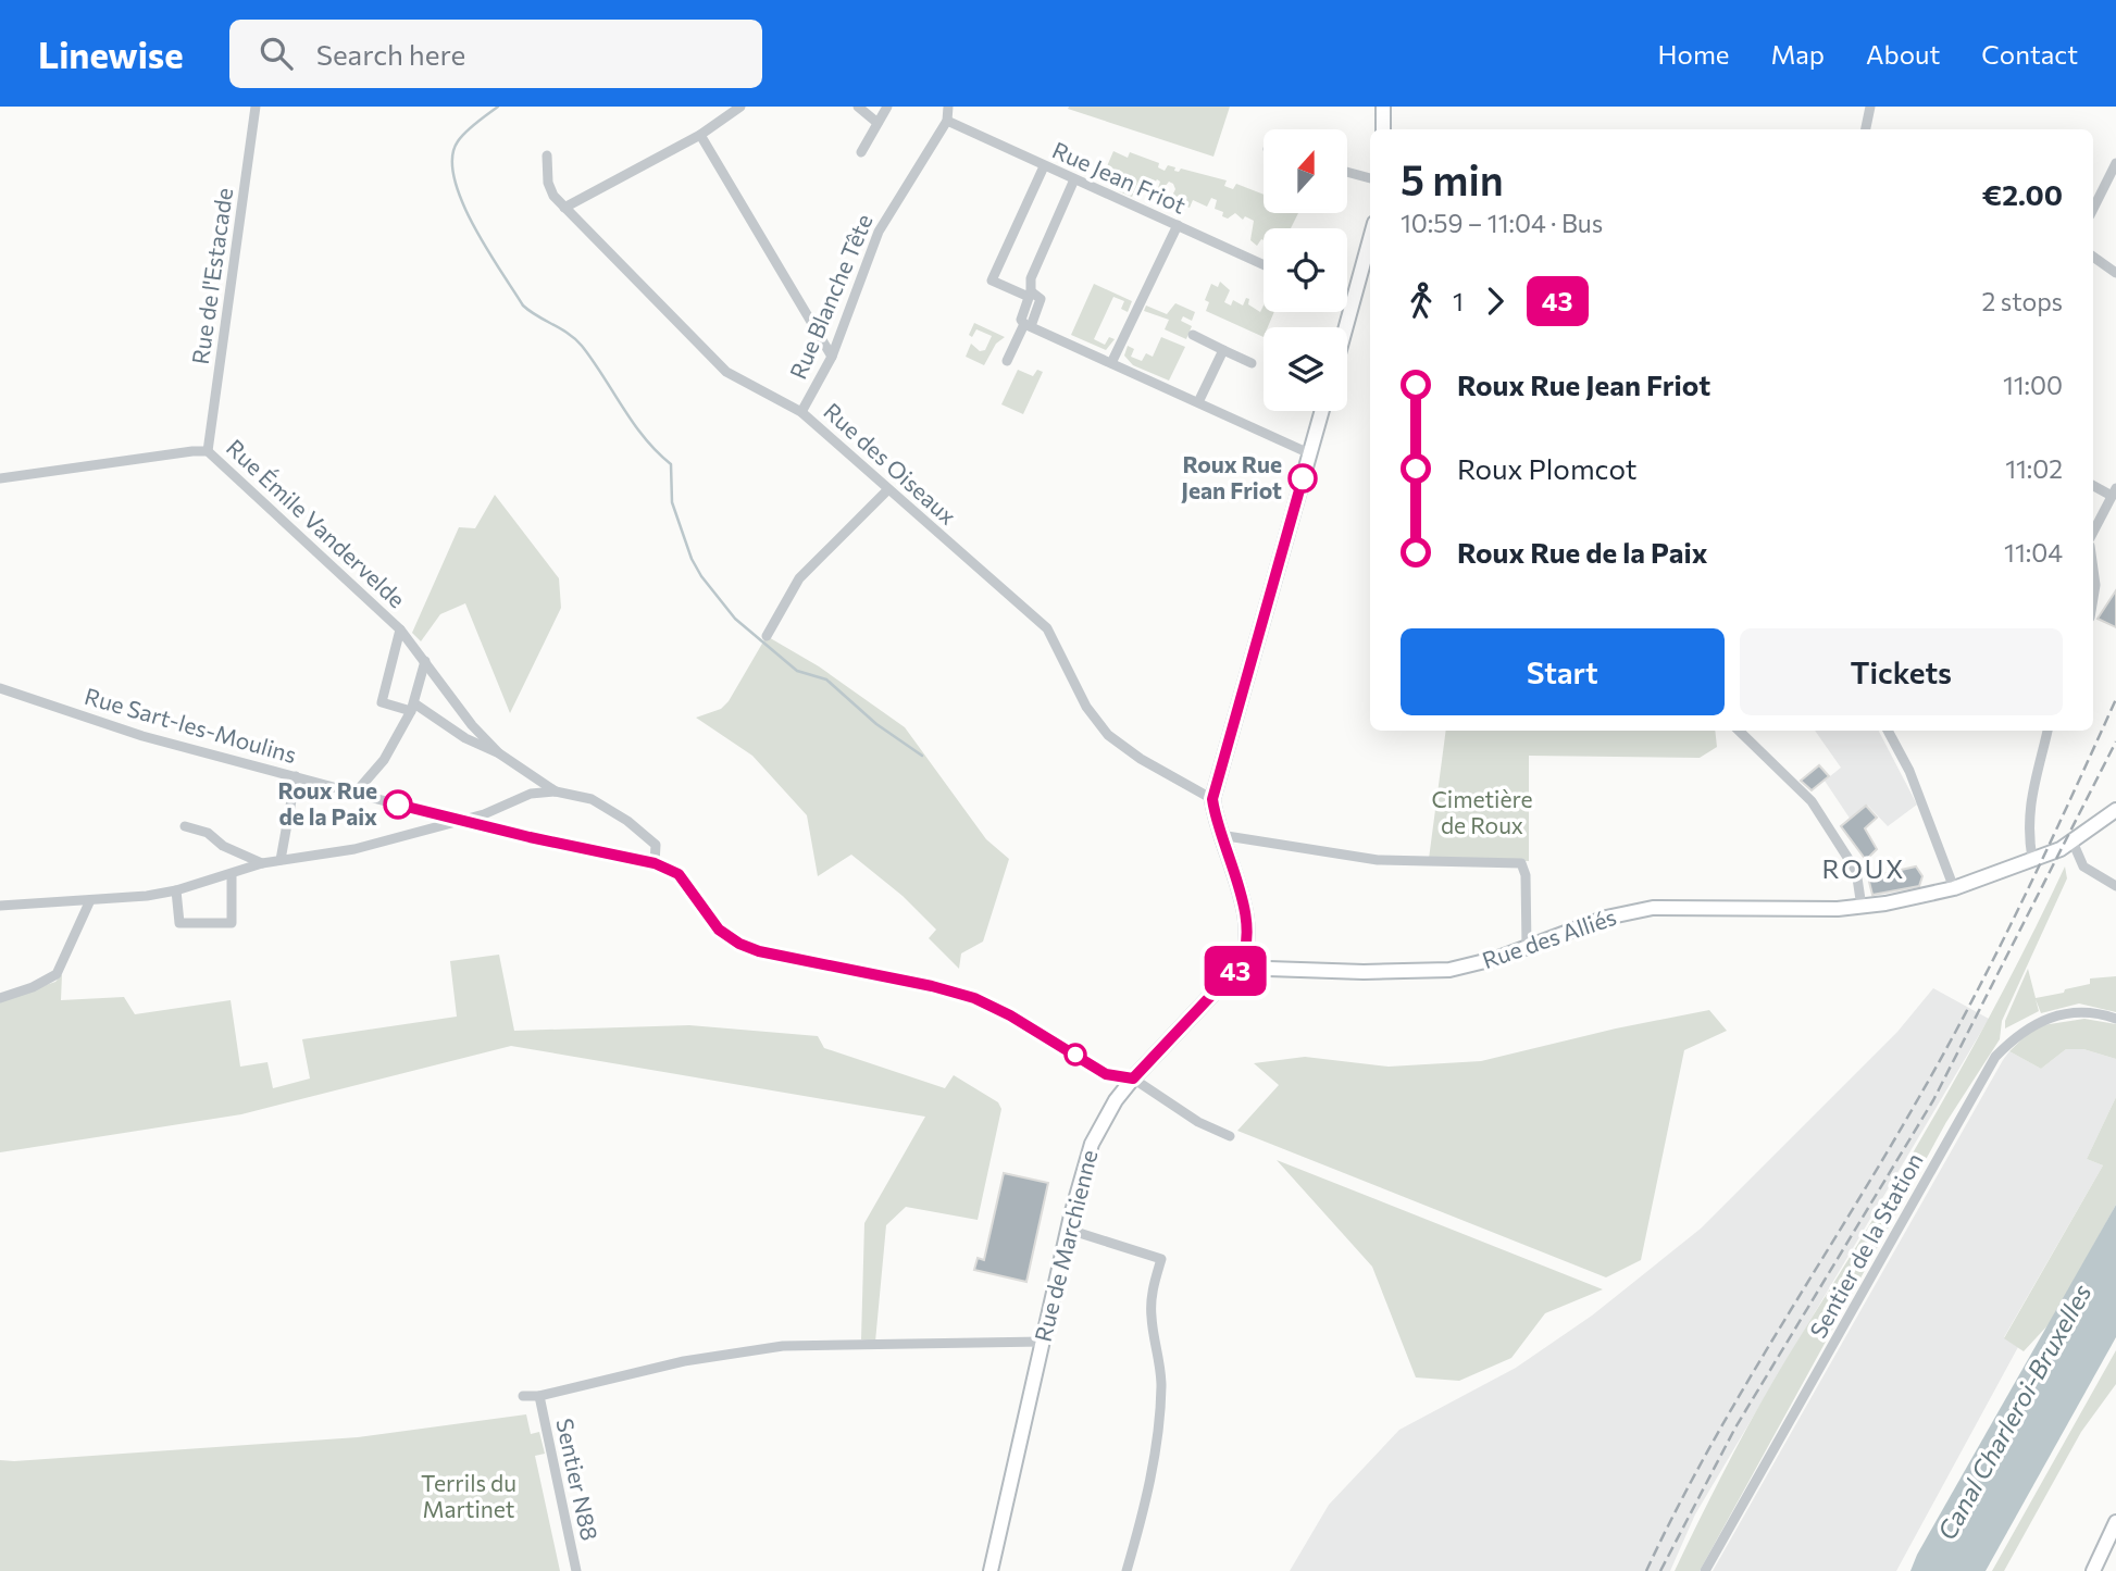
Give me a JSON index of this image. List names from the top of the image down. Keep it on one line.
{"streets":{"main road":["Rue des Alliés","Rue de Marchienne"],"street":["Rue Jean Friot","Rue de l'Estacade","Rue Blanche Tête","Rue des Oiseaux","Rue Émile Vandervelde","Rue Sart-les-Moulins","Sentier de la Station","Sentier N88"]},"crossings":[["Rue Jean Friot","Rue Blanche Tête"],["Rue de l'Estacade","Rue Émile Vandervelde"],["Rue Blanche Tête","Rue des Oiseaux"],["Rue des Alliés","Rue de Marchienne"]],"districts":["ROUX"],"water":["Canal Charleroi-Bruxelles"],"parks":["Cimetière de Roux","Terrils du Martinet"],"places":["Roux Rue Jean Friot","Roux Rue de la Paix"],"lines":["bus line 43"],"north":"top","page":{"header":"Linewise","search":"Search here","nav":["Home","Map","About","Contact"],"on_map":"43","heading":["5 min","10:59 – 11:04 · Bus","€2.00"],"legs":["1","43","2 stops"],"list":[{"name":"Roux Rue Jean Friot","value":"11:00"},{"name":"Roux Plomcot","value":"11:02"},{"name":"Roux Rue de la Paix","value":"11:04"}],"buttons":["Start","Tickets"]}}
